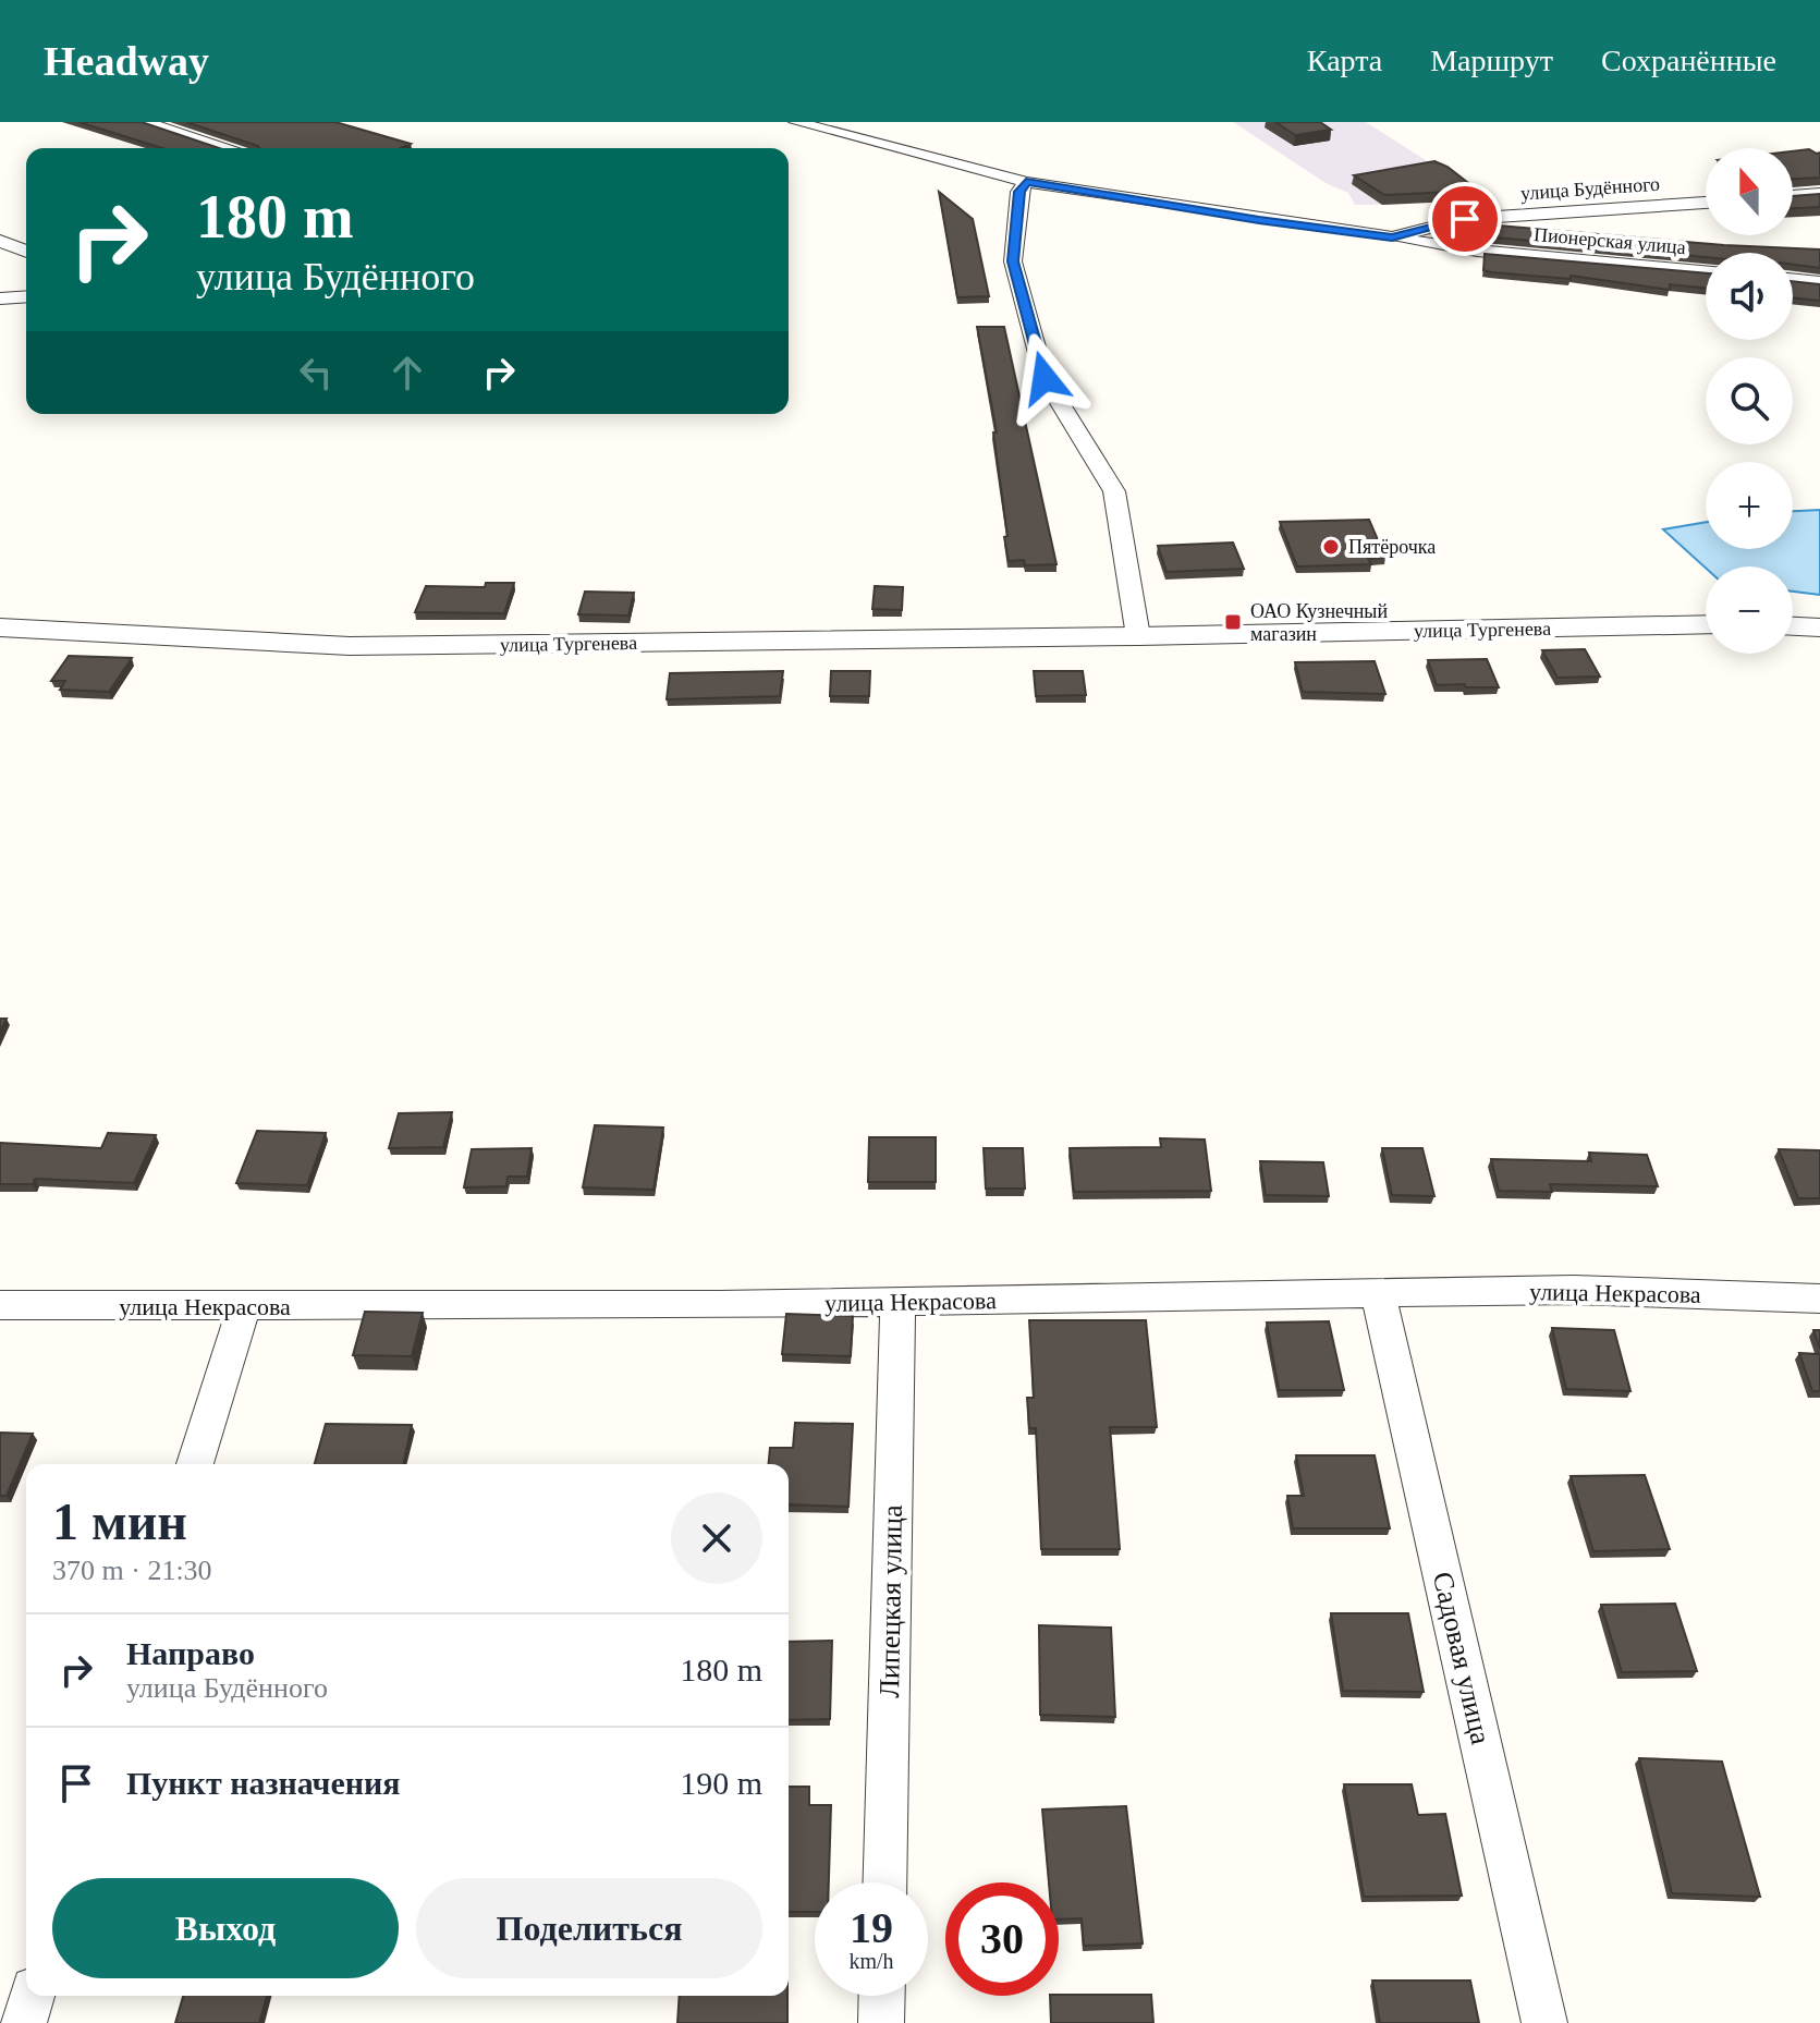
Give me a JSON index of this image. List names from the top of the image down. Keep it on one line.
{"streets":{"street":["улица Будённого","Пионерская улица","улица Тургенева","улица Некрасова","Липецкая улица","Садовая улица"]},"crossings":[["улица Будённого","Пионерская улица"],["улица Некрасова","Липецкая улица"],["улица Некрасова","Садовая улица"]],"places":{"other":["Пятёрочка"],"transit":["ОАО Кузнечный магазин"]},"north":"top","page":{"header":"Headway","nav":["Карта","Маршрут","Сохранённые"],"map_buttons":["+","−"],"turn":["180 m","улица Будённого"],"heading":["1 мин","370 m · 21:30"],"list":[{"name":"Направо","note":"улица Будённого","value":"180 m"},{"name":"Пункт назначения","value":"190 m"}],"buttons":["Выход","Поделиться"],"speed":"19 km/h","limit":"30"}}
